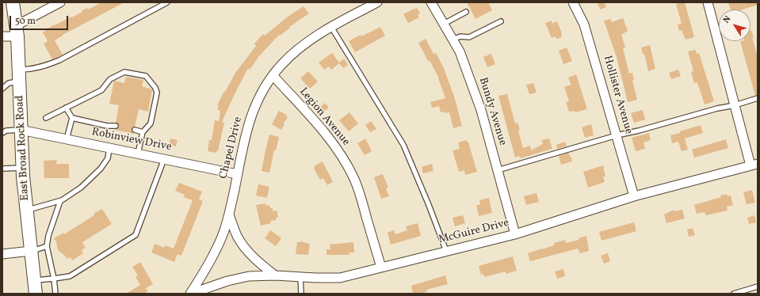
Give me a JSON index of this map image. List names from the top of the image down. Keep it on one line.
{"streets":{"main road":["East Broad Rock Road"],"street":["Hollister Avenue","Bundy Avenue","Legion Avenue","Robinview Drive","Chapel Drive","McGuire Drive"]},"crossings":[["Hollister Avenue","McGuire Drive"],["Bundy Avenue","McGuire Drive"],["Legion Avenue","Chapel Drive"],["Legion Avenue","McGuire Drive"],["Robinview Drive","East Broad Rock Road"],["Robinview Drive","Chapel Drive"],["Chapel Drive","McGuire Drive"]],"scale_bar":"50 m","north":"top left"}
